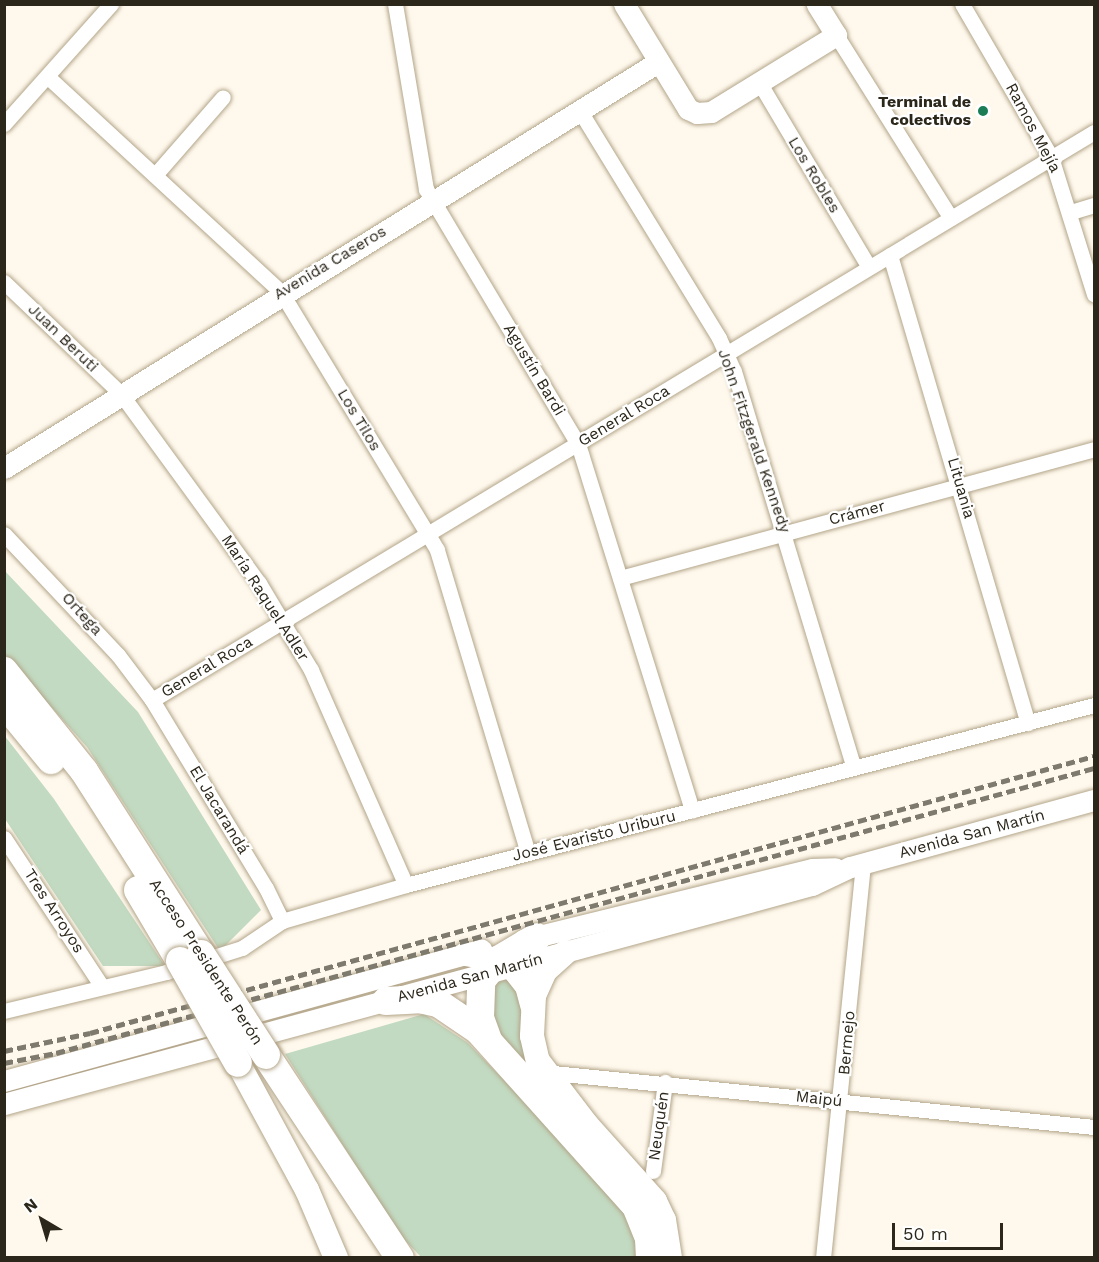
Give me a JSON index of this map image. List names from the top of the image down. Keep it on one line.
{"streets":{"highway":["Acceso Presidente Perón"],"main road":["Avenida Caseros","Avenida San Martín"],"street":["Ramos Mejía","Los Robles","Juan Beruti","Agustín Bardi","General Roca","Los Tilos","John Fitzgerald Kennedy","Lituania","Crámer","María Raquel Adler","Ortega","El Jacarandá","José Evaristo Uriburu","Tres Arroyos","Bermejo","Maipú","Neuquén"]},"crossings":[["Ramos Mejía","General Roca"],["Los Robles","General Roca"],["Avenida Caseros","Juan Beruti"],["Avenida Caseros","Agustín Bardi"],["Avenida Caseros","Los Tilos"],["Avenida Caseros","John Fitzgerald Kennedy"],["Avenida Caseros","María Raquel Adler"],["Juan Beruti","María Raquel Adler"],["Agustín Bardi","General Roca"],["Agustín Bardi","Crámer"],["Agustín Bardi","José Evaristo Uriburu"],["General Roca","Los Tilos"],["General Roca","John Fitzgerald Kennedy"],["General Roca","Lituania"],["General Roca","María Raquel Adler"],["General Roca","Ortega"],["General Roca","El Jacarandá"],["Los Tilos","José Evaristo Uriburu"],["John Fitzgerald Kennedy","Crámer"],["John Fitzgerald Kennedy","José Evaristo Uriburu"],["Lituania","Crámer"],["Lituania","José Evaristo Uriburu"],["María Raquel Adler","José Evaristo Uriburu"],["Ortega","El Jacarandá"],["El Jacarandá","José Evaristo Uriburu"],["Avenida San Martín","Bermejo"],["José Evaristo Uriburu","Tres Arroyos"],["Bermejo","Maipú"],["Maipú","Neuquén"]],"places":["Terminal de colectivos"],"scale_bar":"50 m","north":"top left"}
